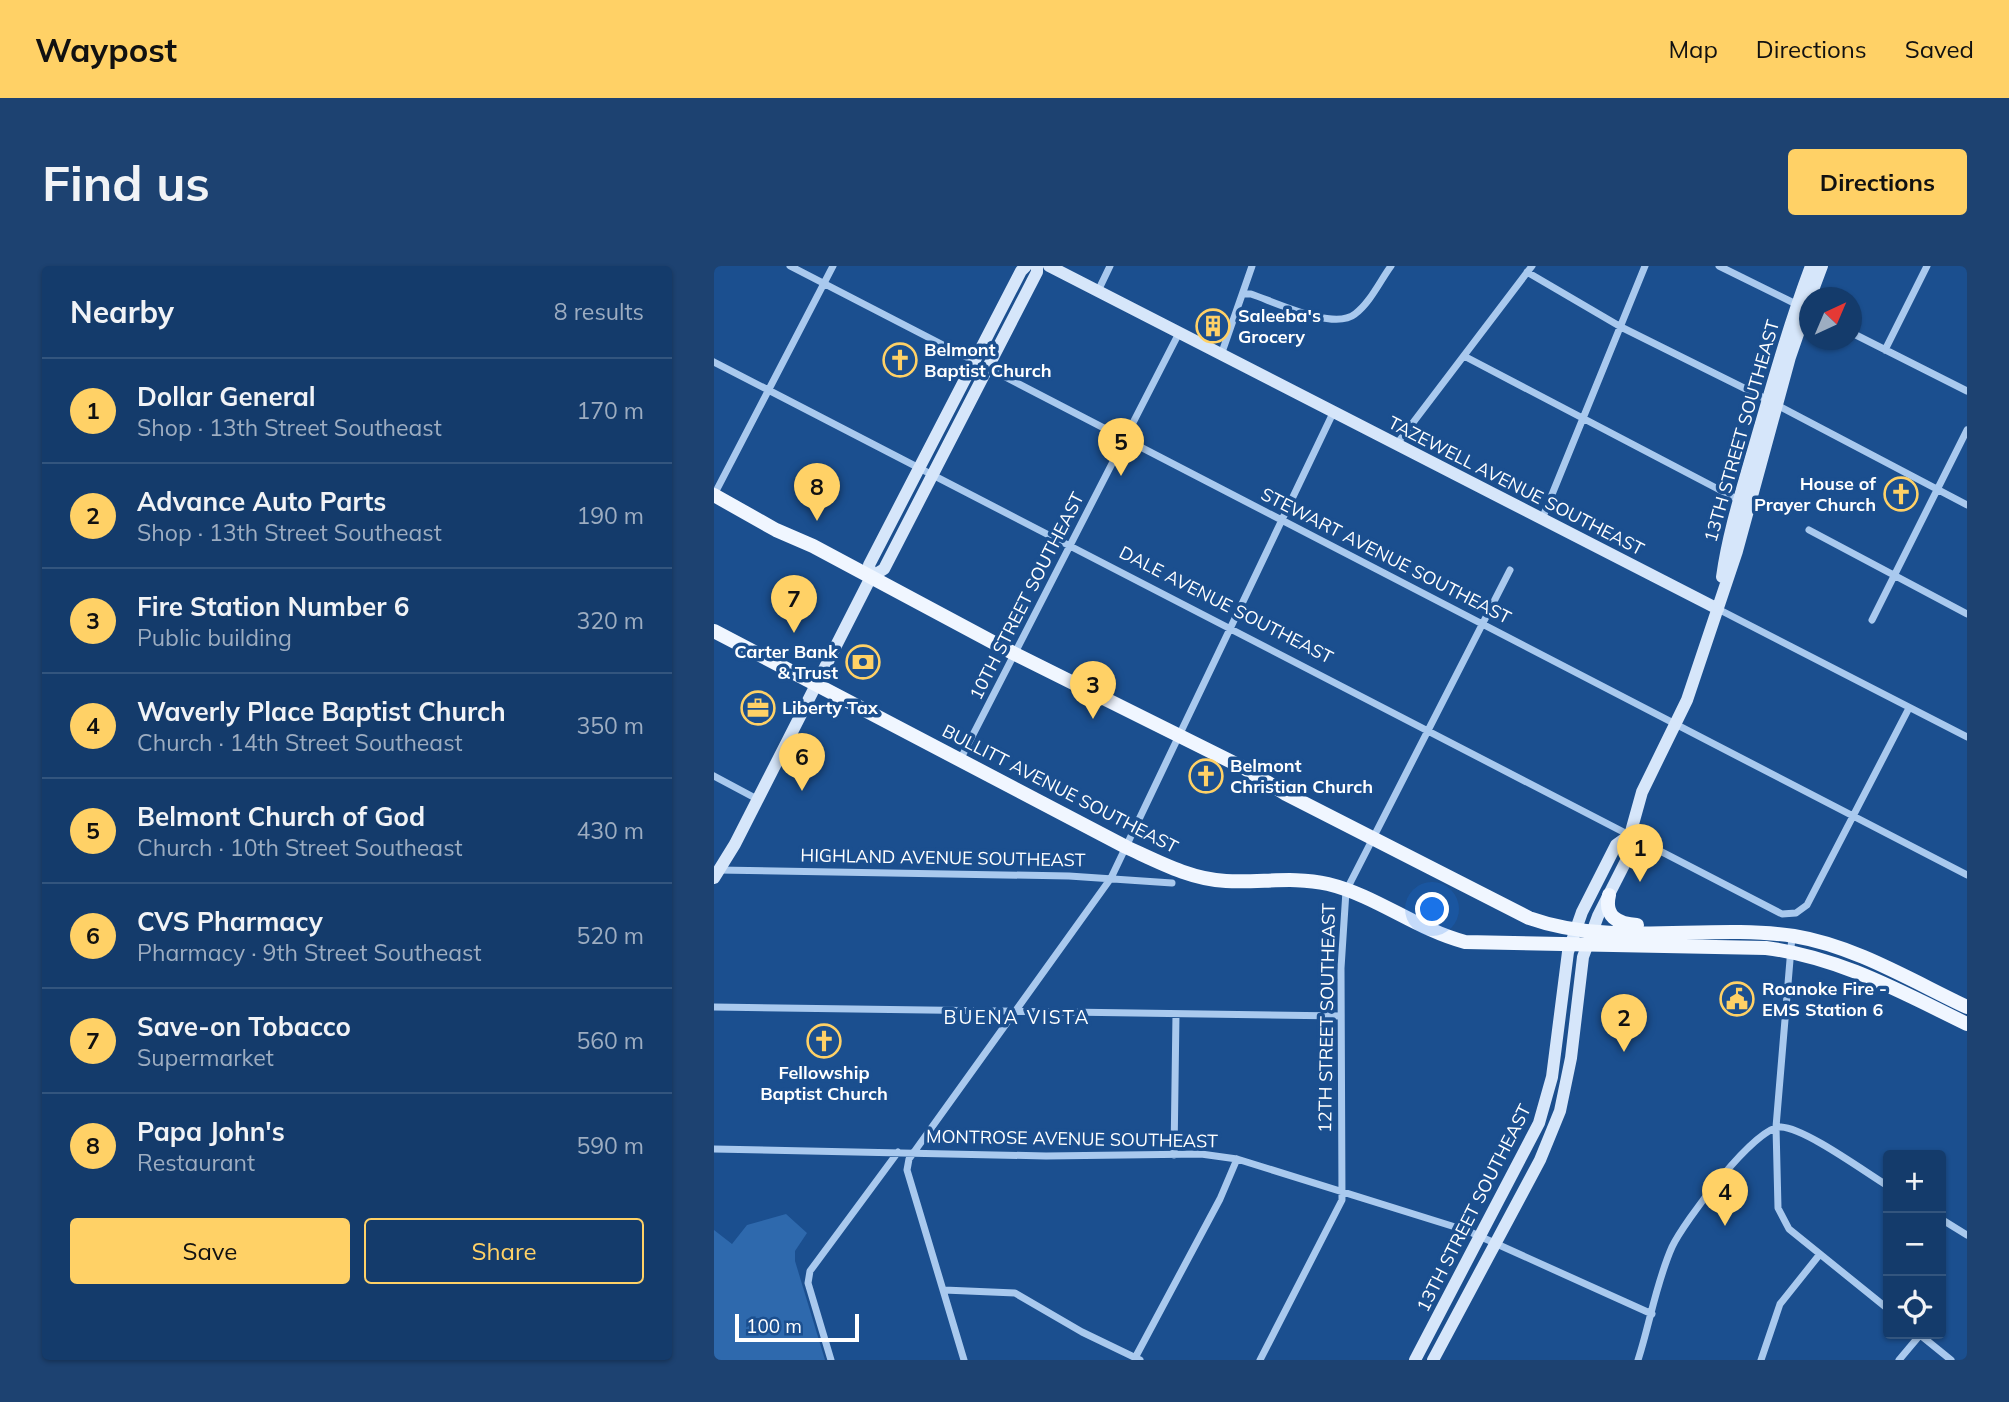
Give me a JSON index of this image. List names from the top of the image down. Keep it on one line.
{"streets":{"main road":["BULLITT AVENUE SOUTHEAST"],"street":["13TH STREET SOUTHEAST","TAZEWELL AVENUE SOUTHEAST","STEWART AVENUE SOUTHEAST","10TH STREET SOUTHEAST","DALE AVENUE SOUTHEAST","HIGHLAND AVENUE SOUTHEAST","12TH STREET SOUTHEAST","MONTROSE AVENUE SOUTHEAST"]},"crossings":[["13TH STREET SOUTHEAST","TAZEWELL AVENUE SOUTHEAST"],["13TH STREET SOUTHEAST","STEWART AVENUE SOUTHEAST"],["13TH STREET SOUTHEAST","DALE AVENUE SOUTHEAST"],["13TH STREET SOUTHEAST","BULLITT AVENUE SOUTHEAST"],["13TH STREET SOUTHEAST","MONTROSE AVENUE SOUTHEAST"],["TAZEWELL AVENUE SOUTHEAST","10TH STREET SOUTHEAST"],["TAZEWELL AVENUE SOUTHEAST","DALE AVENUE SOUTHEAST"],["STEWART AVENUE SOUTHEAST","10TH STREET SOUTHEAST"],["STEWART AVENUE SOUTHEAST","DALE AVENUE SOUTHEAST"],["STEWART AVENUE SOUTHEAST","12TH STREET SOUTHEAST"],["10TH STREET SOUTHEAST","DALE AVENUE SOUTHEAST"],["10TH STREET SOUTHEAST","BULLITT AVENUE SOUTHEAST"],["DALE AVENUE SOUTHEAST","12TH STREET SOUTHEAST"],["BULLITT AVENUE SOUTHEAST","12TH STREET SOUTHEAST"],["12TH STREET SOUTHEAST","MONTROSE AVENUE SOUTHEAST"]],"districts":["BUENA VISTA"],"places":{"building":["Saleeba's Grocery"],"church":["Belmont Baptist Church","House of Prayer Church","Belmont Christian Church","Fellowship Baptist Church"],"bank":["Carter Bank & Trust"],"office":["Liberty Tax"],"public building":["Roanoke Fire - EMS Station 6"]},"scale_bar":"100 m","north":"top right","page":{"header":"Waypost","nav":["Map","Directions","Saved"],"buttons":["Directions",["Save","Share"]],"title":"Find us","heading":["Nearby","8 results"],"list":[{"mark":"1","name":"Dollar General","note":"Shop · 13th Street Southeast","value":"170 m"},{"mark":"2","name":"Advance Auto Parts","note":"Shop · 13th Street Southeast","value":"190 m"},{"mark":"3","name":"Fire Station Number 6","note":"Public building","value":"320 m"},{"mark":"4","name":"Waverly Place Baptist Church","note":"Church · 14th Street Southeast","value":"350 m"},{"mark":"5","name":"Belmont Church of God","note":"Church · 10th Street Southeast","value":"430 m"},{"mark":"6","name":"CVS Pharmacy","note":"Pharmacy · 9th Street Southeast","value":"520 m"},{"mark":"7","name":"Save-on Tobacco","note":"Supermarket","value":"560 m"},{"mark":"8","name":"Papa John's","note":"Restaurant","value":"590 m"}],"pins":["5","8","7","3","6","1","2","4"],"map_buttons":["+","−"],"scale":"100 m"}}
